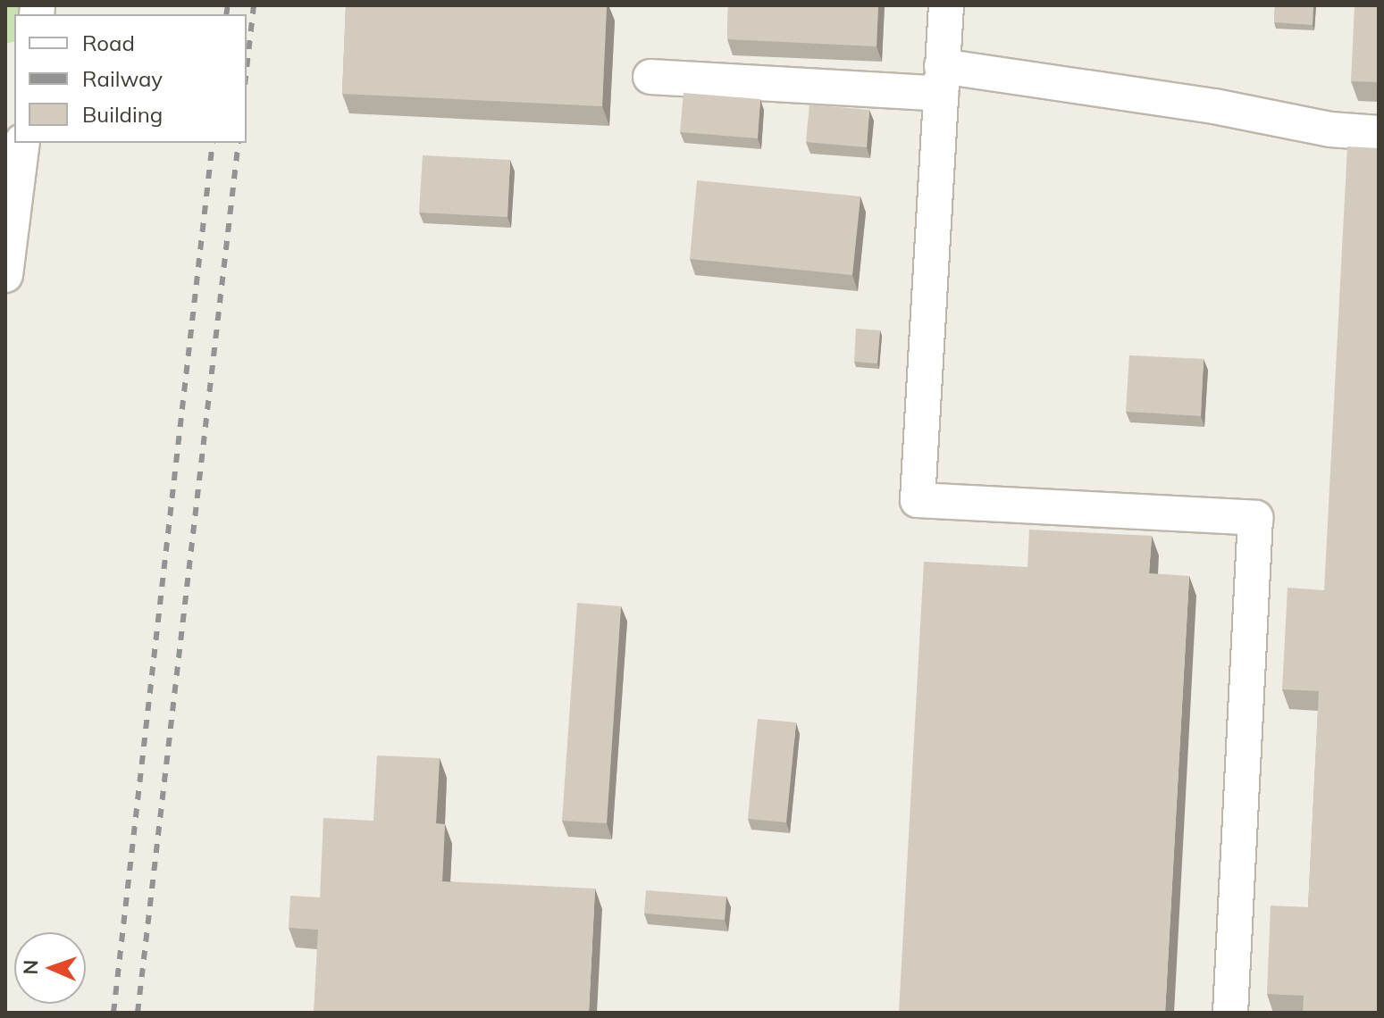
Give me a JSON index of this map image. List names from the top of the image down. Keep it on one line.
{"legend":["Road","Railway","Building"],"north":"left"}
